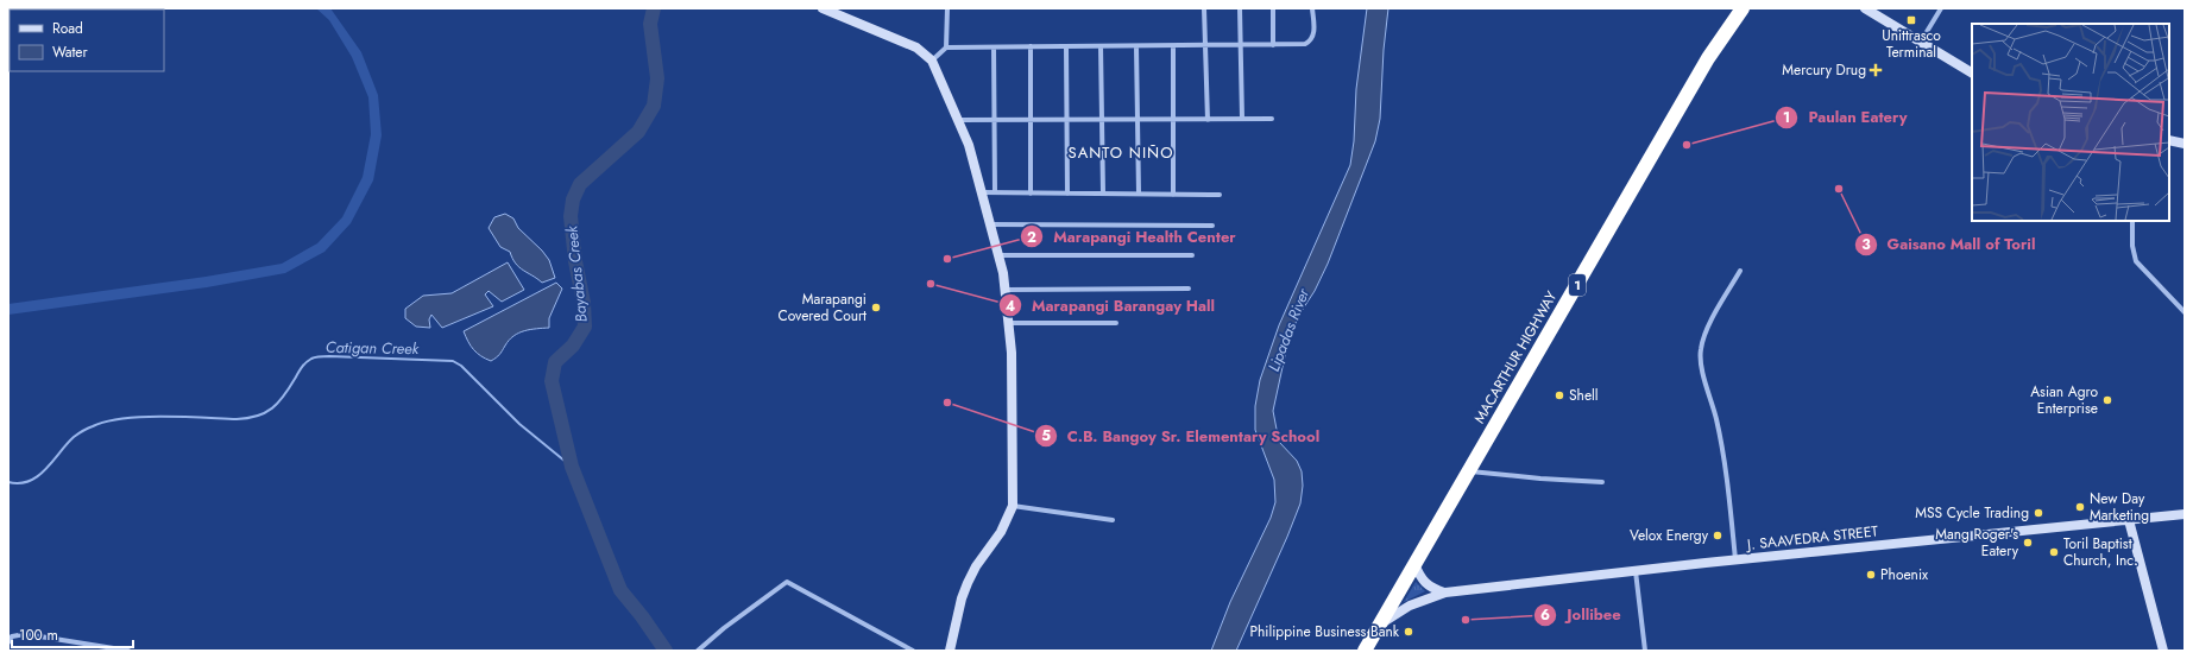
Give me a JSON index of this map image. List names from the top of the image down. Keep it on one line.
{"streets":{"highway":["1","MACARTHUR HIGHWAY"],"street":["J. SAAVEDRA STREET"]},"crossings":[["MACARTHUR HIGHWAY","J. SAAVEDRA STREET"]],"districts":["SANTO NIÑO"],"water":["Bayabas Creek","Lipadas River","Catigan Creek"],"places":{"transit":["Unittrasco Terminal"],"health":["Mercury Drug"],"other":["Paulan Eatery","Gaisano Mall of Toril","Marapangi Health Center","Marapangi Barangay Hall","Marapangi Covered Court","Shell","Asian Agro Enterprise","C.B. Bangoy Sr. Elementary School","New Day Marketing","MSS Cycle Trading","Velox Energy","Mang Roger's Eatery","Toril Baptist Church, Inc.","Phoenix","Jollibee","Philippine Business Bank"]},"legend":["Road","Water"],"scale_bar":"100 m"}
